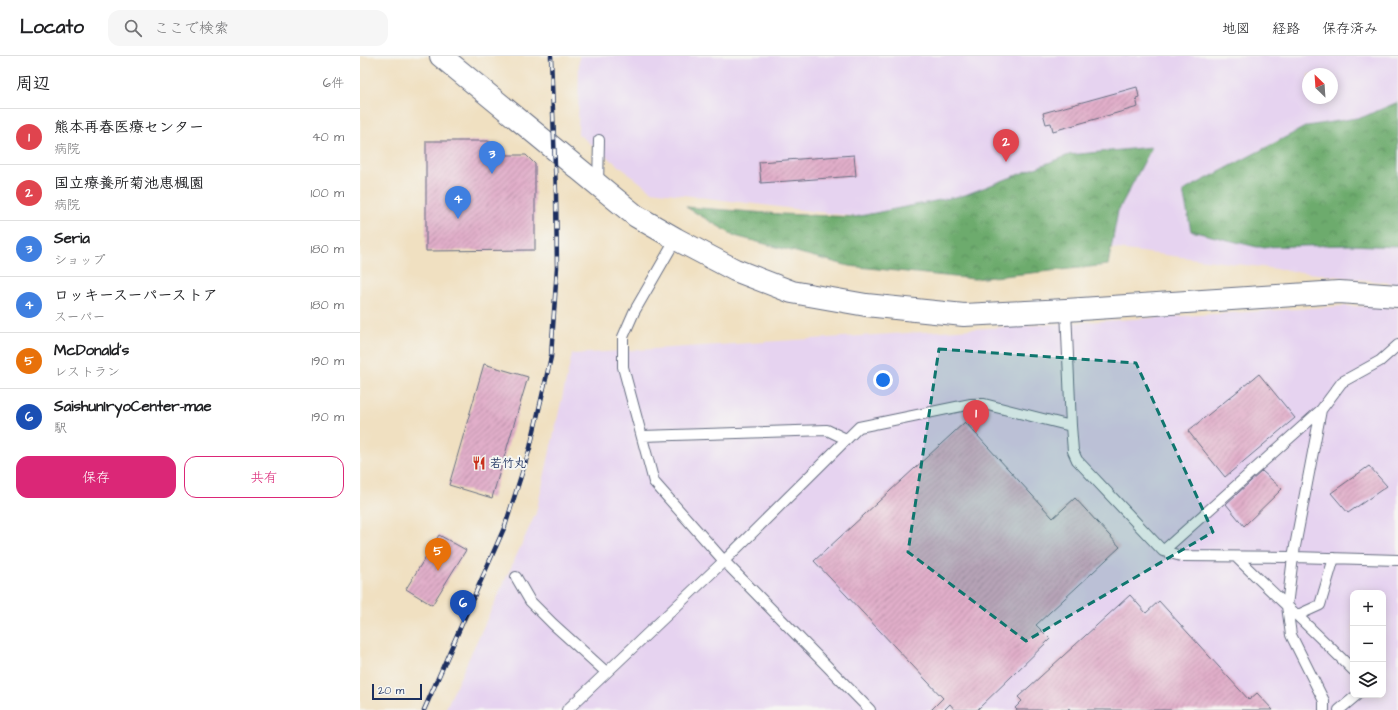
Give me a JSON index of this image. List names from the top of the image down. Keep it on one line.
{"places":{"restaurant":["若竹丸"]},"scale_bar":"20 m","north":"top left","page":{"header":"Locato","search":"ここで検索","nav":["地図","経路","保存済み"],"heading":["周辺","6件"],"list":[{"mark":"1","name":"熊本再春医療センター","note":"病院","value":"40 m"},{"mark":"2","name":"国立療養所菊池恵楓園","note":"病院","value":"100 m"},{"mark":"3","name":"Seria","note":"ショップ","value":"180 m"},{"mark":"4","name":"ロッキースーパーストア","note":"スーパー","value":"180 m"},{"mark":"5","name":"McDonald's","note":"レストラン","value":"190 m"},{"mark":"6","name":"SaishunIryoCenter-mae","note":"駅","value":"190 m"}],"pins":["2","3","4","1","5","6"],"buttons":["保存","共有"],"map_buttons":["+","−"],"scale":"20 m"}}
